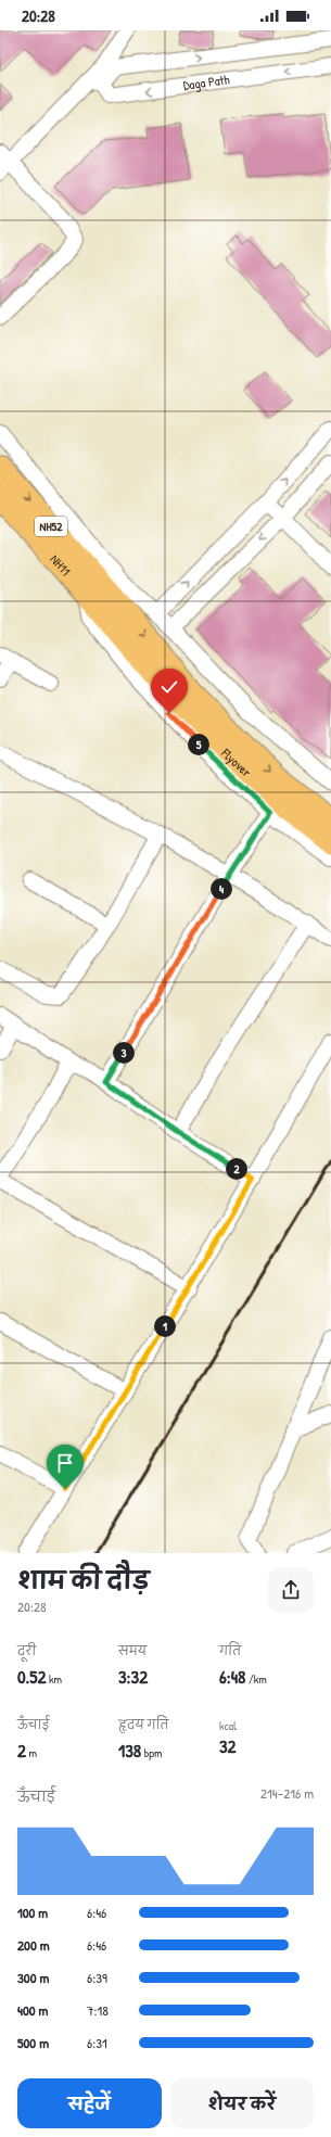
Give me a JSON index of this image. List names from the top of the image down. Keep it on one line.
{"streets":{"highway":["NH52","NH11","Flyover"],"street":["Daga Path"]},"crossings":[["NH52","NH11"],["NH52","Flyover"],["NH11","Flyover"]],"page":{"status":"20:28","pins":["5","4","3","2","1"],"heading":["शाम की दौड़","20:28"],"stats":[["दूरी","0.52 km"],["समय","3:32"],["गति","6:48 /km"],["ऊँचाई","2 m"],["हृदय गति","138 bpm"],["kcal","32"]],"chart":["ऊँचाई","214–216 m"],"list":[{"name":"100 m","note":"6:46"},{"name":"200 m","note":"6:46"},{"name":"300 m","note":"6:39"},{"name":"400 m","note":"7:18"},{"name":"500 m","note":"6:31"}],"buttons":["सहेजें","शेयर करें"]}}
